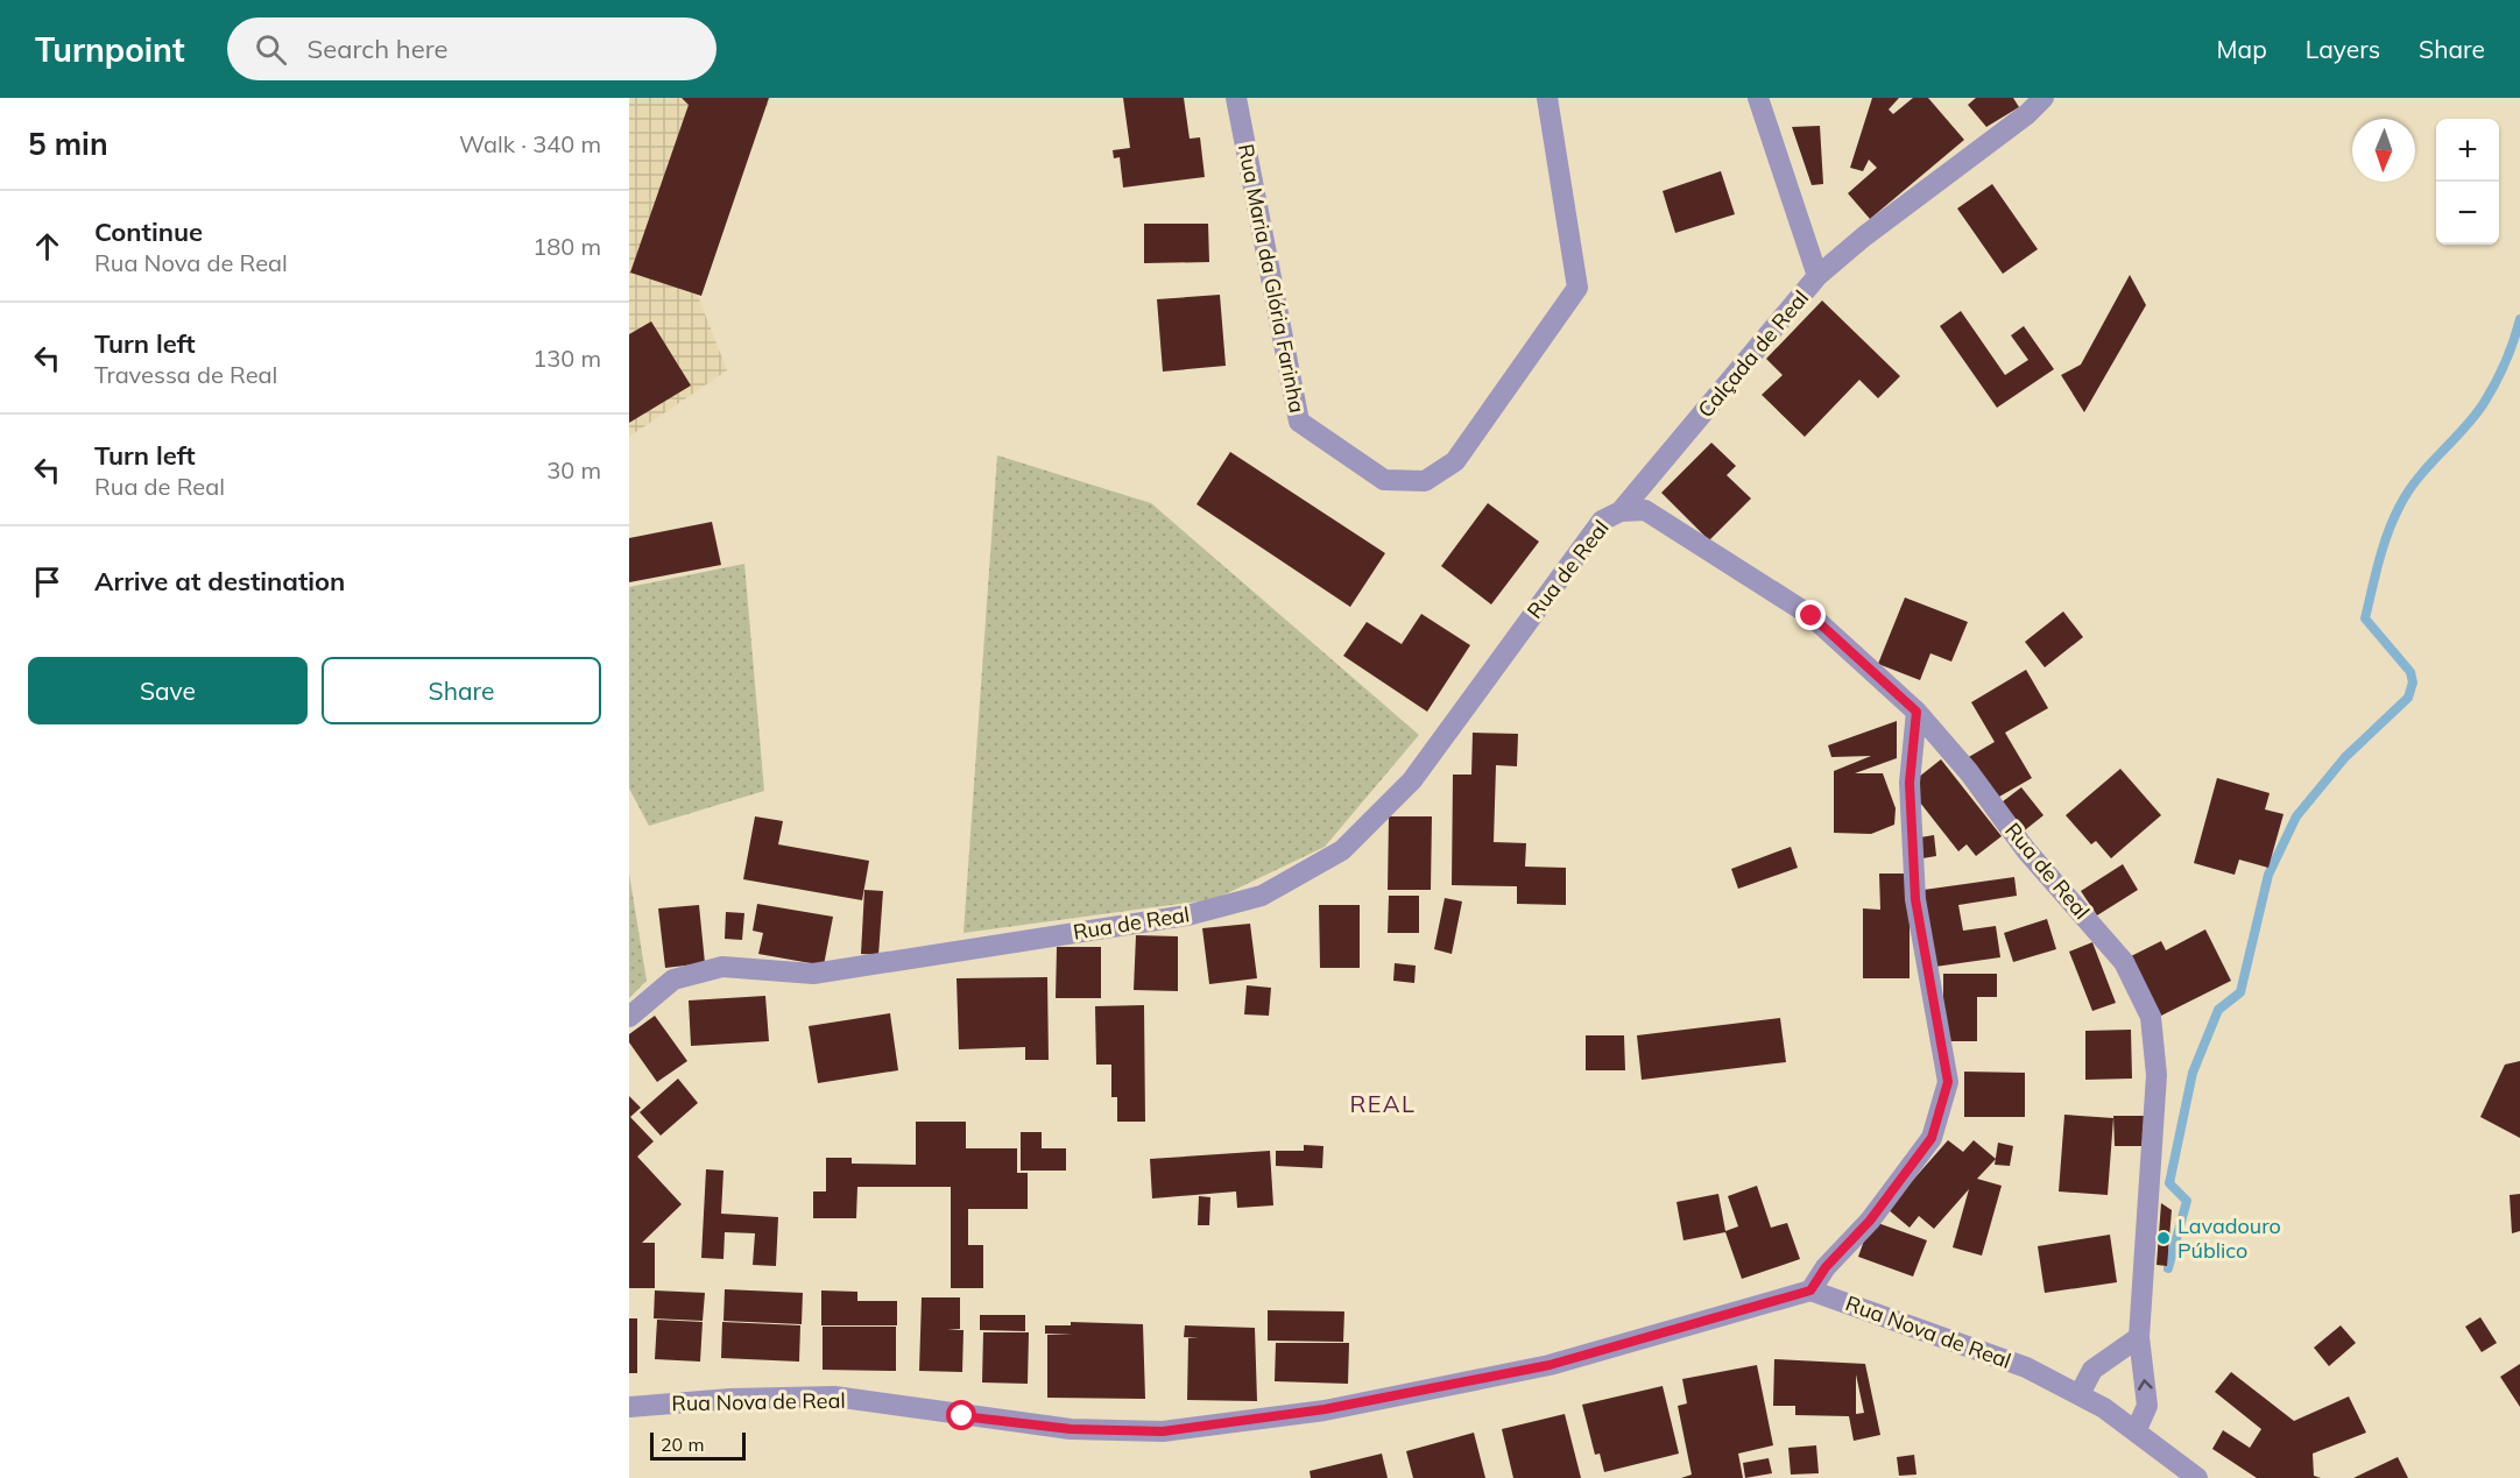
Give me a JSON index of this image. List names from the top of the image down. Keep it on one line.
{"streets":{"street":["Rua Maria da Glória Farinha","Calçada de Real","Rua de Real","Rua Nova de Real"]},"crossings":[["Calçada de Real","Rua de Real"],["Rua de Real","Rua Nova de Real"]],"districts":["REAL"],"places":["Lavadouro Público"],"scale_bar":"20 m","north":"bottom","page":{"header":"Turnpoint","search":"Search here","nav":["Map","Layers","Share"],"heading":["5 min","Walk · 340 m"],"map_buttons":["+","−"],"list":[["Continue","Rua Nova de Real","180 m"],["Turn left","Travessa de Real","130 m"],["Turn left","Rua de Real","30 m"],"Arrive at destination"],"buttons":["Save","Share"],"scale":"20 m"}}
